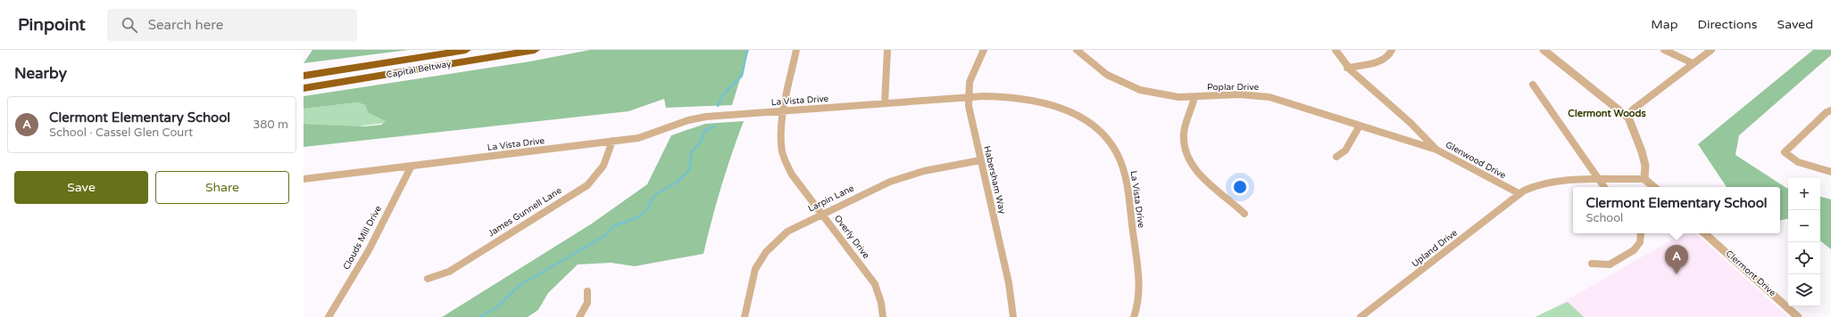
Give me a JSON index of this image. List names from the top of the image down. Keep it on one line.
{"streets":{"highway":["Capital Beltway"],"street":["Poplar Drive","La Vista Drive","Glenwood Drive","Habersham Way","Larpin Lane","James Gunnell Lane","Overly Drive","Clouds Mill Drive","Upland Drive","Clermont Drive"]},"crossings":[["Poplar Drive","Glenwood Drive"],["La Vista Drive","Habersham Way"],["La Vista Drive","James Gunnell Lane"],["La Vista Drive","Overly Drive"],["La Vista Drive","Clouds Mill Drive"],["Glenwood Drive","Upland Drive"],["Habersham Way","Larpin Lane"],["Larpin Lane","Overly Drive"]],"districts":["Clermont Woods"],"page":{"header":"Pinpoint","search":"Search here","nav":["Map","Directions","Saved"],"heading":"Nearby","list":[{"mark":"A","name":"Clermont Elementary School","note":"School · Cassel Glen Court","value":"380 m"}],"buttons":["Save","Share"],"map_buttons":["+","−"],"popup":["Clermont Elementary School","School"],"pins":"A"}}
